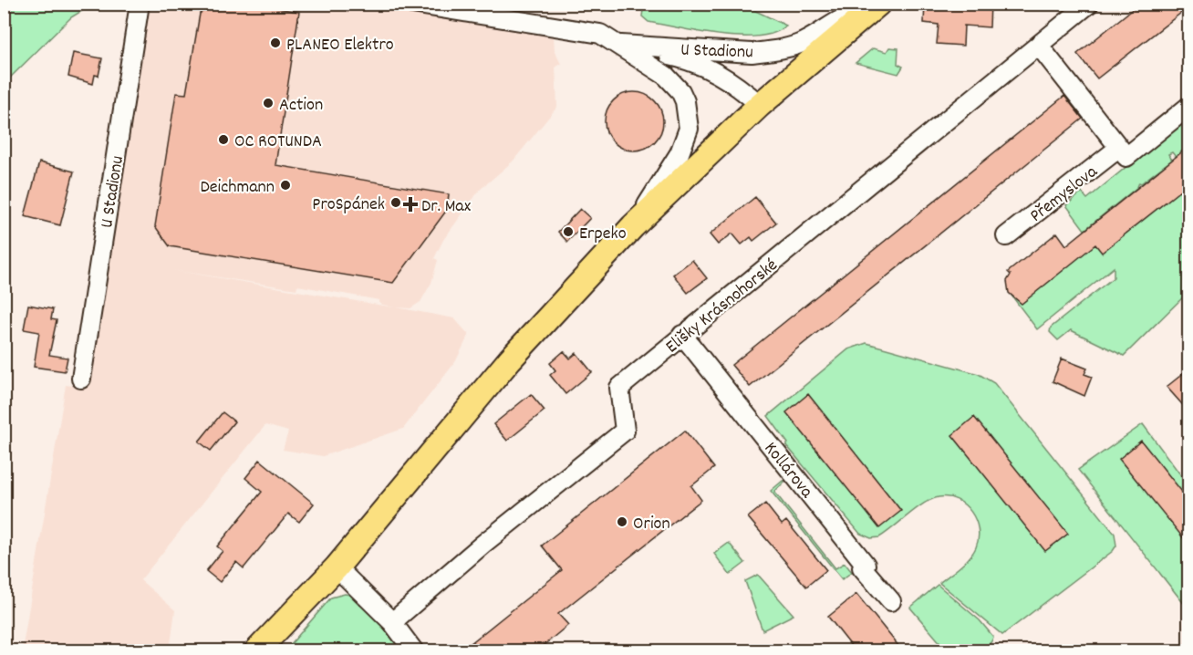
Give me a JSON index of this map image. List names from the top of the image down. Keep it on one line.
{"streets":{"street":["U Stadionu","Přemyslova","Elišky Krásnohorské","Kollárova"]},"crossings":[["Elišky Krásnohorské","Kollárova"]],"places":{"other":["PLANEO Elektro","Action","OC ROTUNDA","Deichmann","ProSpánek","Erpeko","Orion"],"health":["Dr. Max"]}}
